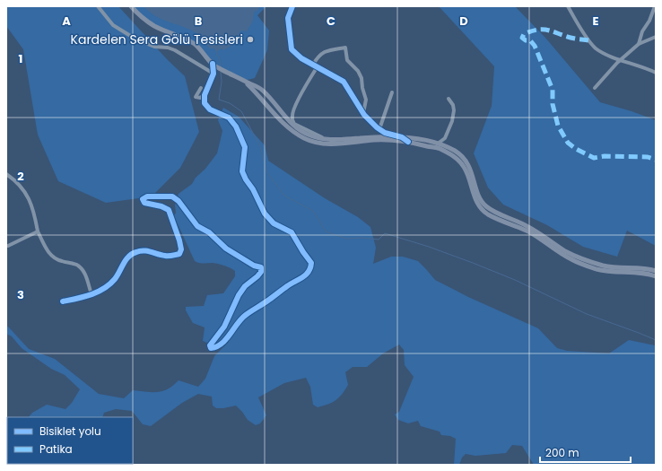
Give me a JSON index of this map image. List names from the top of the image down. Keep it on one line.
{"places":["Kardelen Sera Gölü Tesisleri"],"legend":["Bisiklet yolu","Patika"],"scale_bar":"200 m","grid":{"columns":["A","B","C","D","E"],"rows":["1","2","3"]}}
